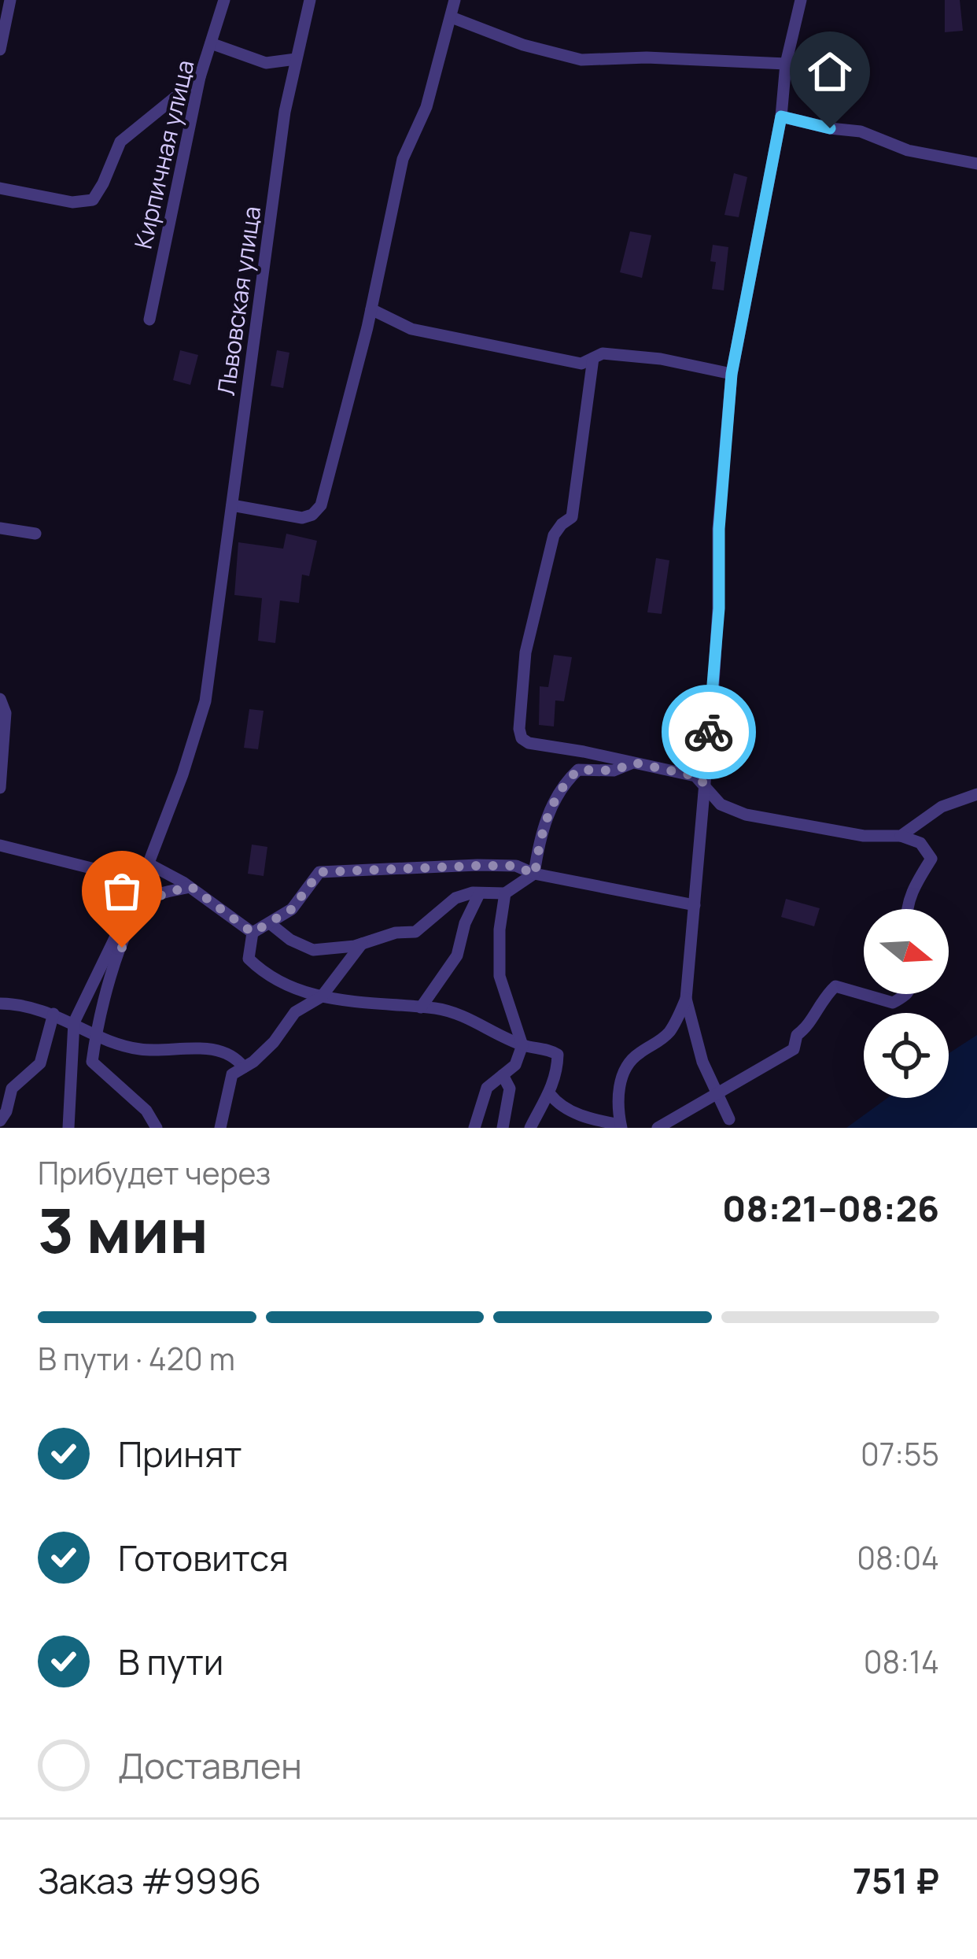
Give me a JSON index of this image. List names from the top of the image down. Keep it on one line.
{"streets":{"street":["Кирпичная улица","Львовская улица"]},"north":"right","page":{"heading":["3 мин","Прибудет через","08:21–08:26"],"panel":["Заказ #9996","751 ₽"],"bar":"В пути · 420 m","list":[["Принят","07:55"],["Готовится","08:04"],["В пути","08:14"],"Доставлен"]}}
